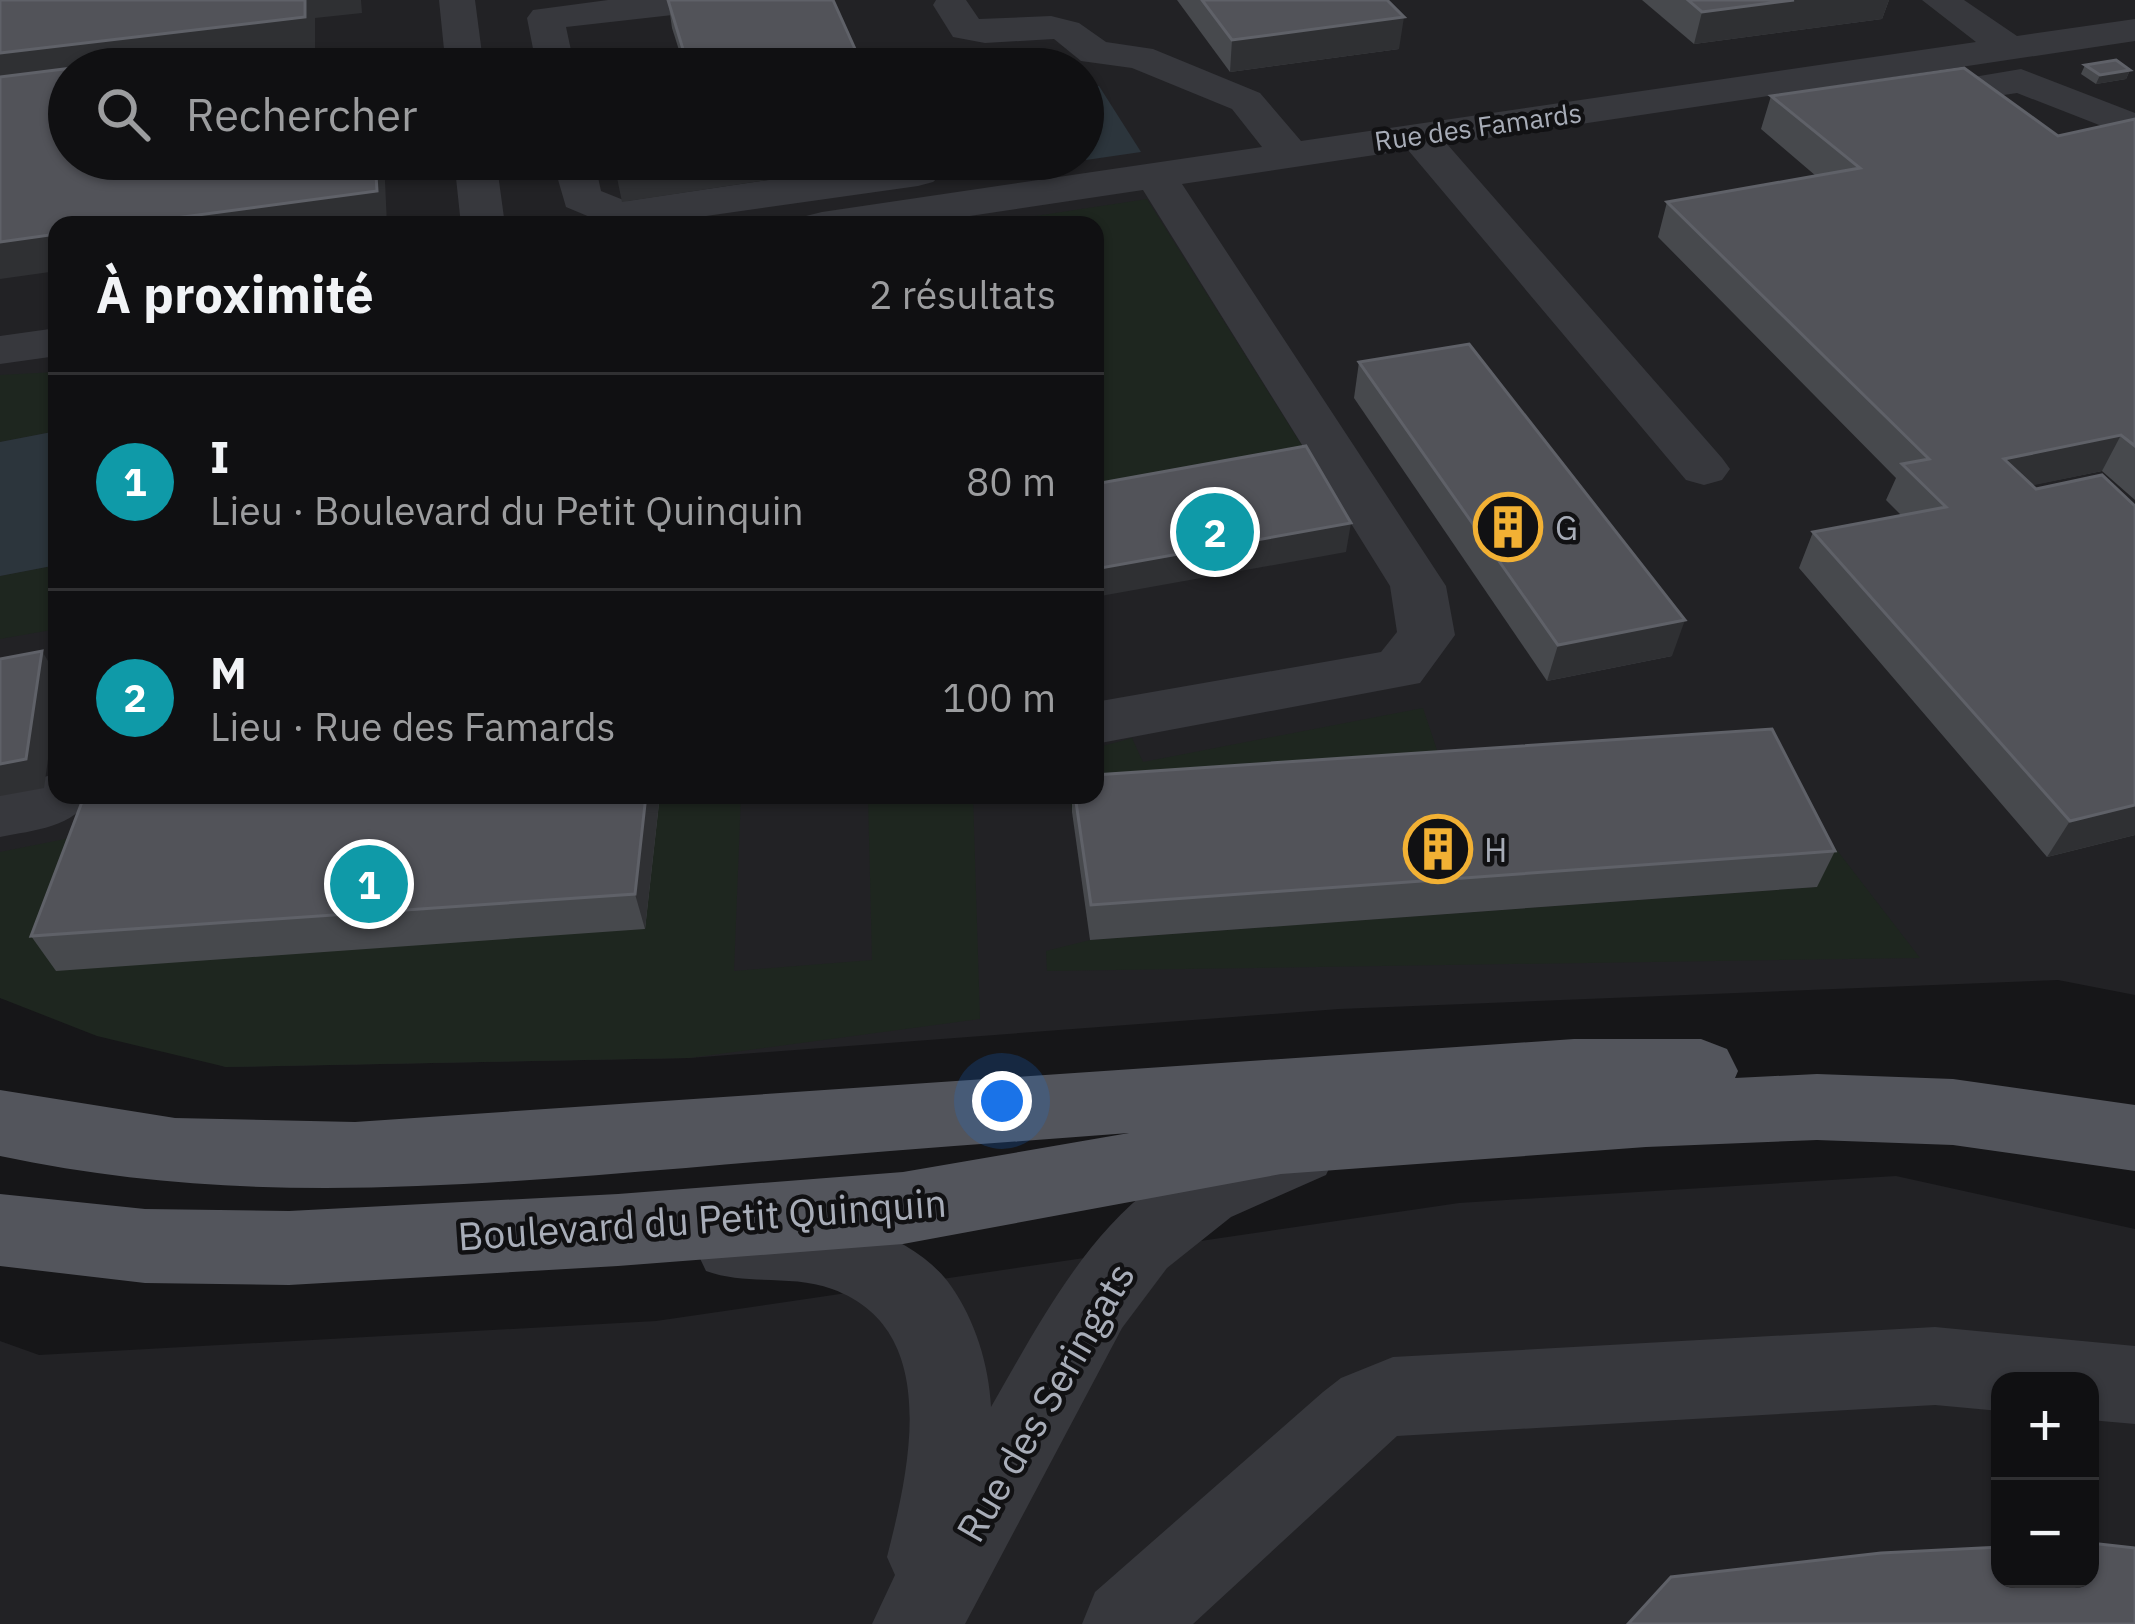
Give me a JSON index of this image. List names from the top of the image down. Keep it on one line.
{"streets":{"main road":["Boulevard du Petit Quinquin"],"street":["Rue des Famards","Rue des Seringats"]},"crossings":[["Boulevard du Petit Quinquin","Rue des Seringats"]],"places":{"building":["G","H"]},"page":{"search":"Rechercher","heading":["À proximité","2 résultats"],"list":[{"mark":"1","name":"I","note":"Lieu · Boulevard du Petit Quinquin","value":"80 m"},{"mark":"2","name":"M","note":"Lieu · Rue des Famards","value":"100 m"}],"pins":["2","1"],"map_buttons":["+","−"]}}
